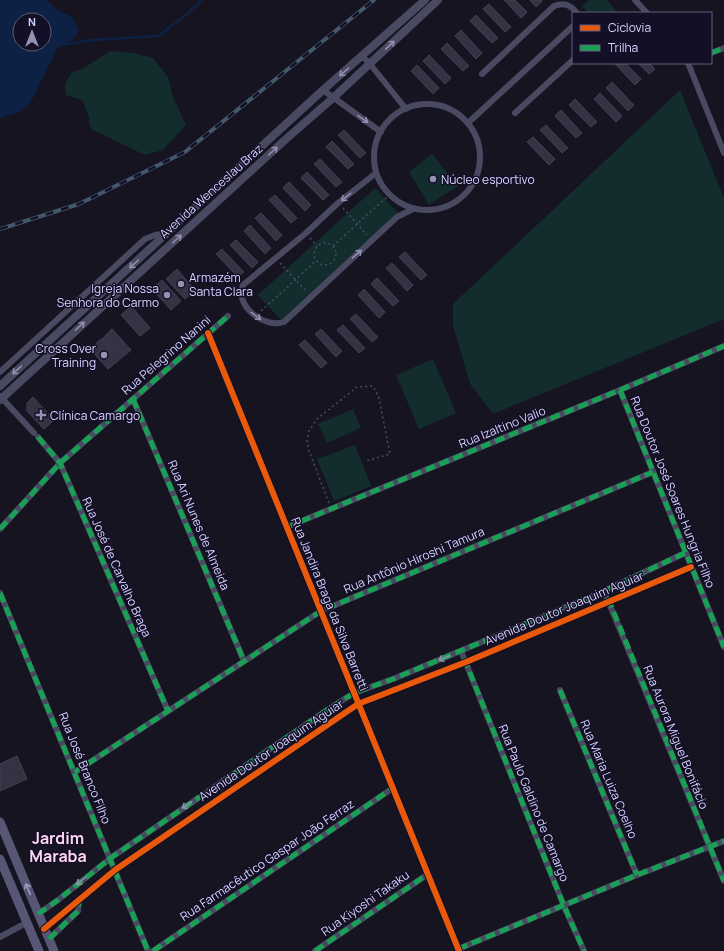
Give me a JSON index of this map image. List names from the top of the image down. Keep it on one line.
{"streets":{"street":["Avenida Wenceslau Braz","Rua Pelegrino Nanini","Rua Izaltino Valio","Rua Doutor José Soares Hungria Filho","Rua Ari Nunes de Almeida","Rua Antônio Hiroshi Tamura","Rua José de Carvalho Braga","Rua Jandira Braga da Silva Barretti","Avenida Doutor Joaquim Aguiar","Rua Aurora Miguel Bonifácio","Rua José Branco Filho","Rua Maria Luiza Coelho","Rua Paulo Galdino de Camargo","Rua Farmacêutico Gaspar João Ferraz","Rua Kiyoshi Takaku"]},"crossings":[["Avenida Wenceslau Braz","Rua José de Carvalho Braga"],["Rua Pelegrino Nanini","Rua Ari Nunes de Almeida"],["Rua Pelegrino Nanini","Rua José de Carvalho Braga"],["Rua Pelegrino Nanini","Rua Jandira Braga da Silva Barretti"],["Rua Izaltino Valio","Rua Doutor José Soares Hungria Filho"],["Rua Izaltino Valio","Rua Jandira Braga da Silva Barretti"],["Rua Doutor José Soares Hungria Filho","Rua Antônio Hiroshi Tamura"],["Rua Doutor José Soares Hungria Filho","Avenida Doutor Joaquim Aguiar"],["Rua Ari Nunes de Almeida","Rua Antônio Hiroshi Tamura"],["Rua Antônio Hiroshi Tamura","Rua José de Carvalho Braga"],["Rua Antônio Hiroshi Tamura","Rua Jandira Braga da Silva Barretti"],["Rua Antônio Hiroshi Tamura","Rua José Branco Filho"],["Rua Jandira Braga da Silva Barretti","Avenida Doutor Joaquim Aguiar"],["Rua Jandira Braga da Silva Barretti","Rua Farmacêutico Gaspar João Ferraz"],["Rua Jandira Braga da Silva Barretti","Rua Kiyoshi Takaku"],["Avenida Doutor Joaquim Aguiar","Rua Aurora Miguel Bonifácio"],["Avenida Doutor Joaquim Aguiar","Rua José Branco Filho"],["Avenida Doutor Joaquim Aguiar","Rua Paulo Galdino de Camargo"]],"districts":["Jardim Maraba"],"places":{"other":["Núcleo esportivo","Armazém Santa Clara","Igreja Nossa Senhora do Carmo","Cross Over Training"],"health":["Clínica Camargo"]},"legend":["Ciclovia","Trilha"],"north":"top"}
